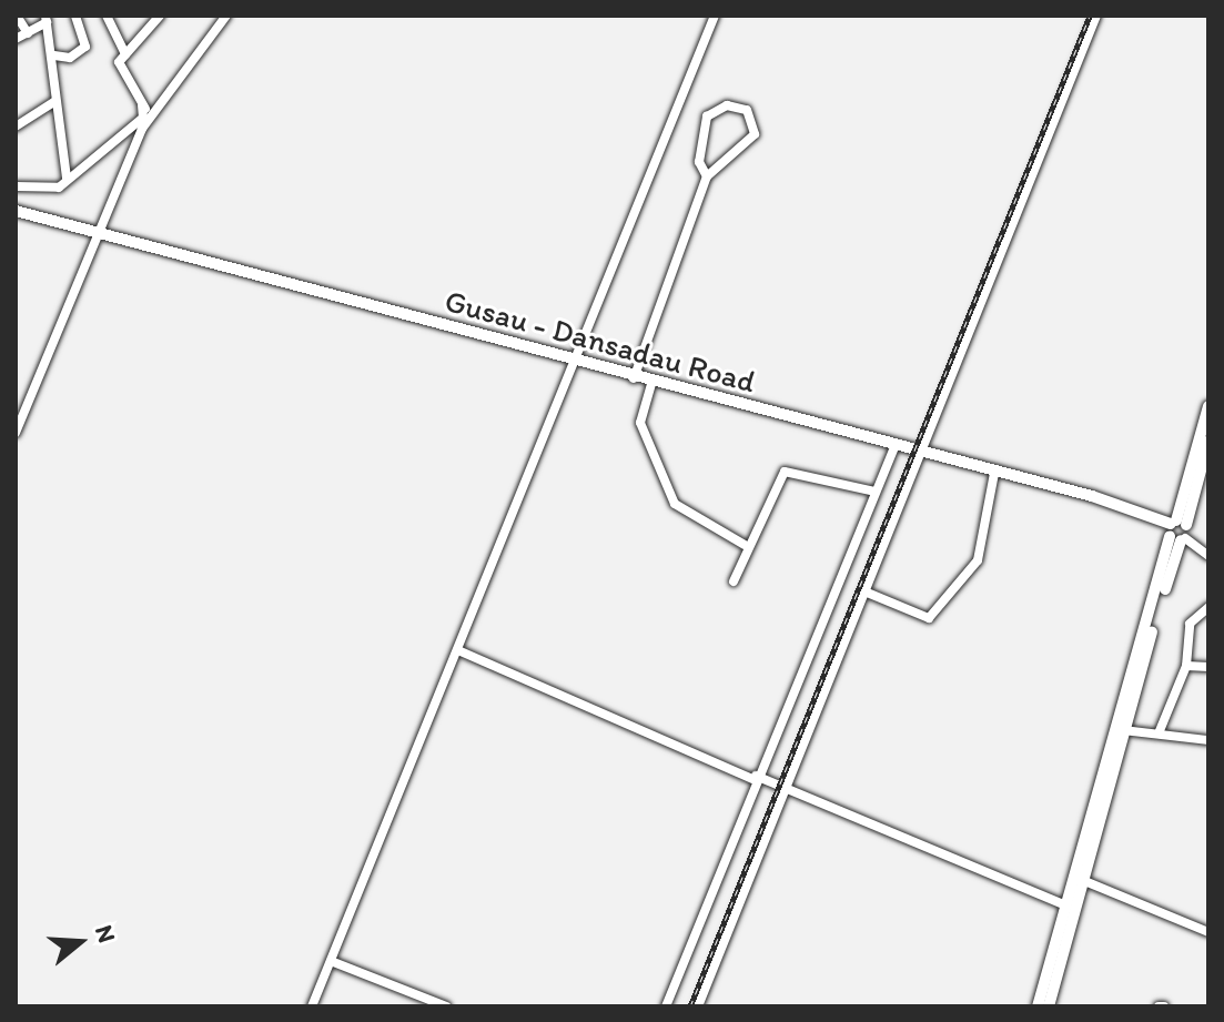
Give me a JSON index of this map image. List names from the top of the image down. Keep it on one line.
{"streets":{"main road":["Gusau - Dansadau Road"]},"north":"right"}
